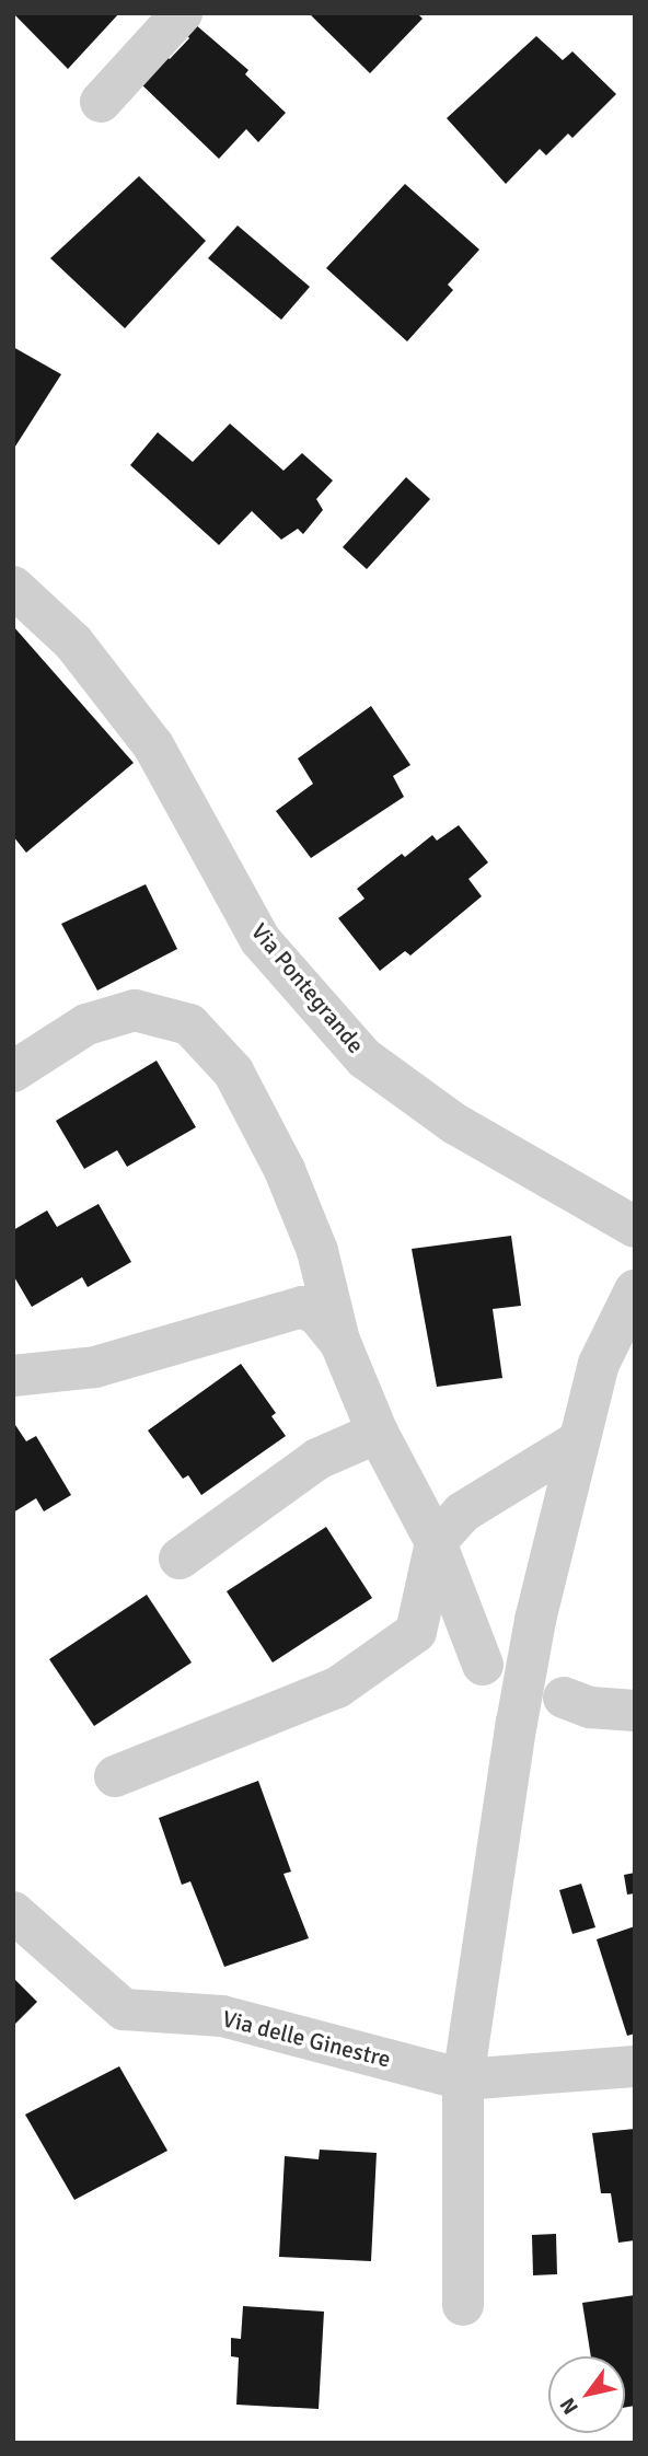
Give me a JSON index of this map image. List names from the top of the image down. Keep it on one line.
{"streets":{"street":["Via Pontegrande","Via delle Ginestre"]},"north":"bottom left"}
